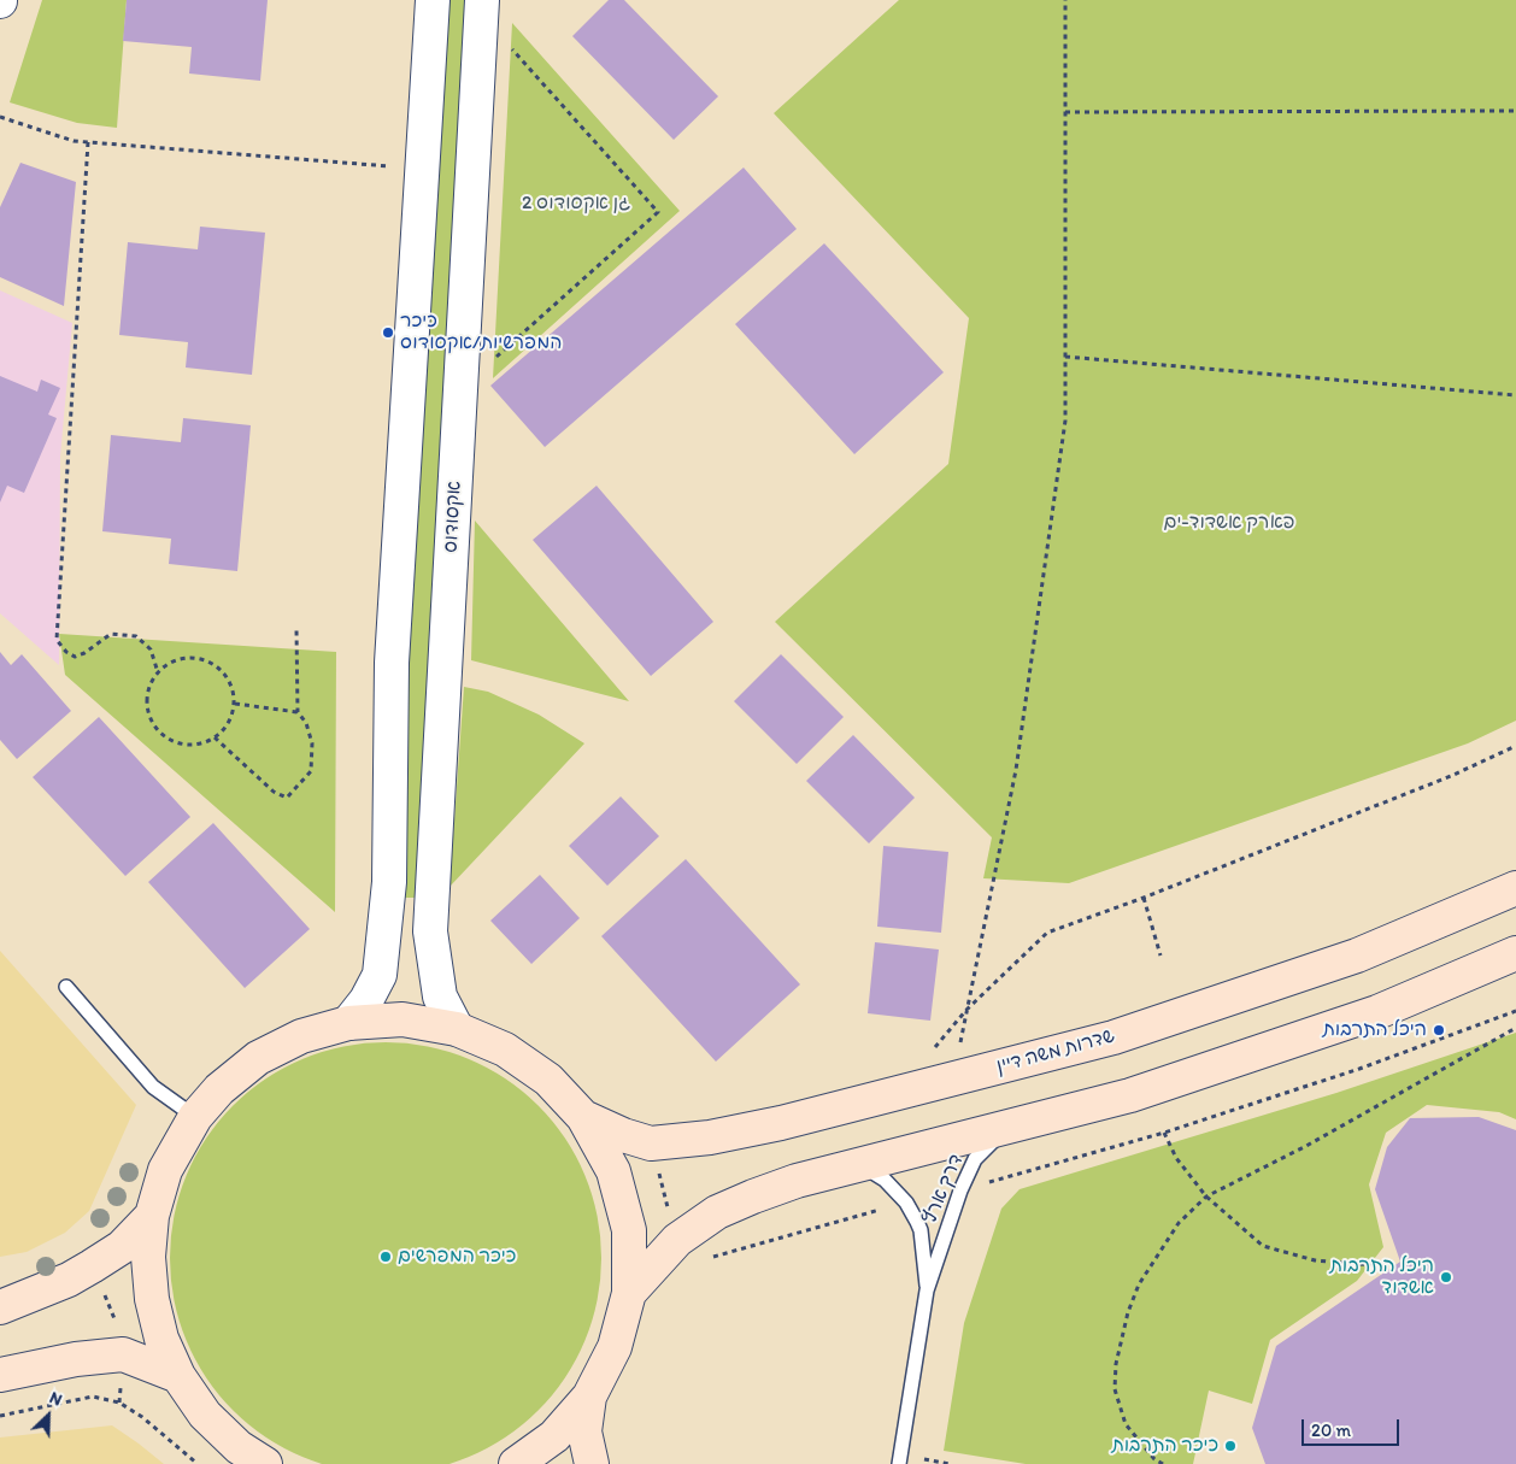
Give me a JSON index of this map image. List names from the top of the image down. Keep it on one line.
{"streets":{"main road":["שדרות משה דיין"],"street":["אקסודוס"],"lane":["דרך ארץ"]},"parks":["גן אקסודוס 2","פארק אשדוד-ים"],"places":["כיכר המפרשיות/אקסודוס","היכל התרבות","כיכר המפרשים","היכל התרבות אשדוד","כיכר התרבות"],"scale_bar":"20 m","north":"top right"}
